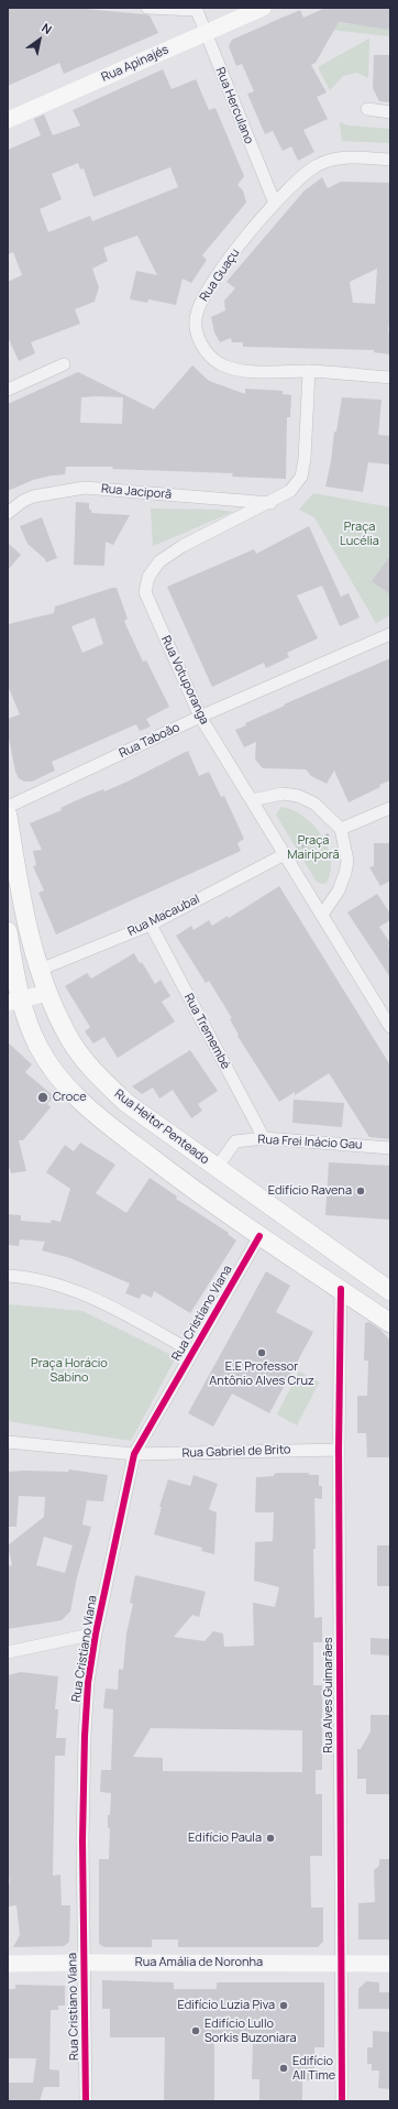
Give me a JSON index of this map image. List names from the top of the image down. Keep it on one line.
{"streets":{"main road":["Rua Heitor Penteado"],"street":["Rua Apinajés","Rua Herculano","Rua Guaçu","Rua Jaciporã","Rua Votuporanga","Rua Taboão","Rua Macaubal","Rua Tremembé","Rua Frei Inácio Gau","Rua Cristiano Viana","Rua Gabriel de Brito","Rua Alves Guimarães","Rua Amália de Noronha"]},"crossings":[["Rua Apinajés","Rua Herculano"],["Rua Herculano","Rua Guaçu"],["Rua Guaçu","Rua Votuporanga"],["Rua Jaciporã","Rua Votuporanga"],["Rua Votuporanga","Rua Taboão"],["Rua Votuporanga","Rua Macaubal"],["Rua Macaubal","Rua Tremembé"],["Rua Macaubal","Rua Heitor Penteado"],["Rua Tremembé","Rua Frei Inácio Gau"],["Rua Heitor Penteado","Rua Frei Inácio Gau"],["Rua Cristiano Viana","Rua Gabriel de Brito"],["Rua Cristiano Viana","Rua Amália de Noronha"],["Rua Gabriel de Brito","Rua Alves Guimarães"],["Rua Alves Guimarães","Rua Amália de Noronha"]],"parks":["Praça Lucélia","Praça Mairiporã","Praça Horácio Sabino"],"places":["Croce","Edifício Ravena","E.E Professor Antônio Alves Cruz","Edifício Paula","Edifício Luzia Piva","Edifício Lullo Sorkis Buzoniara","Edifício All Time"],"north":"top right"}
